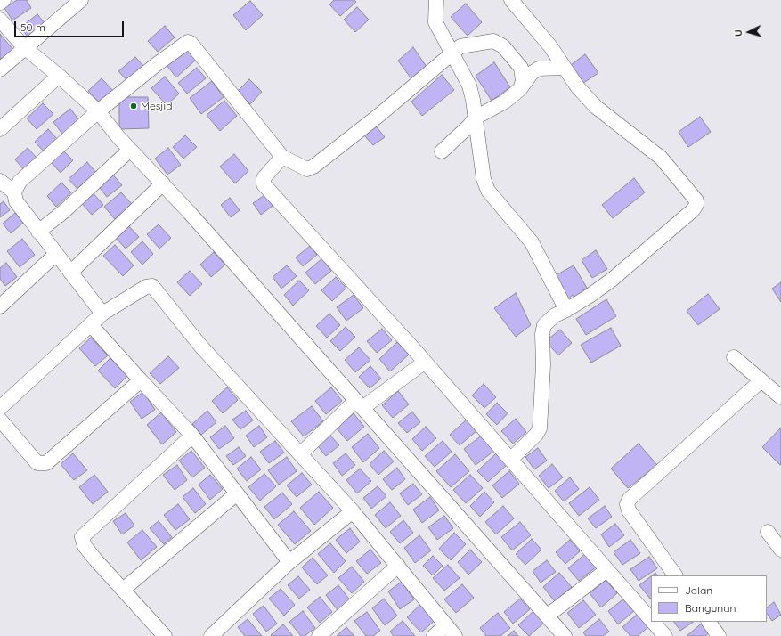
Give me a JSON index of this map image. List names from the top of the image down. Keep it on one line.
{"places":["Mesjid"],"legend":["Jalan","Bangunan"],"scale_bar":"50 m","north":"left"}
